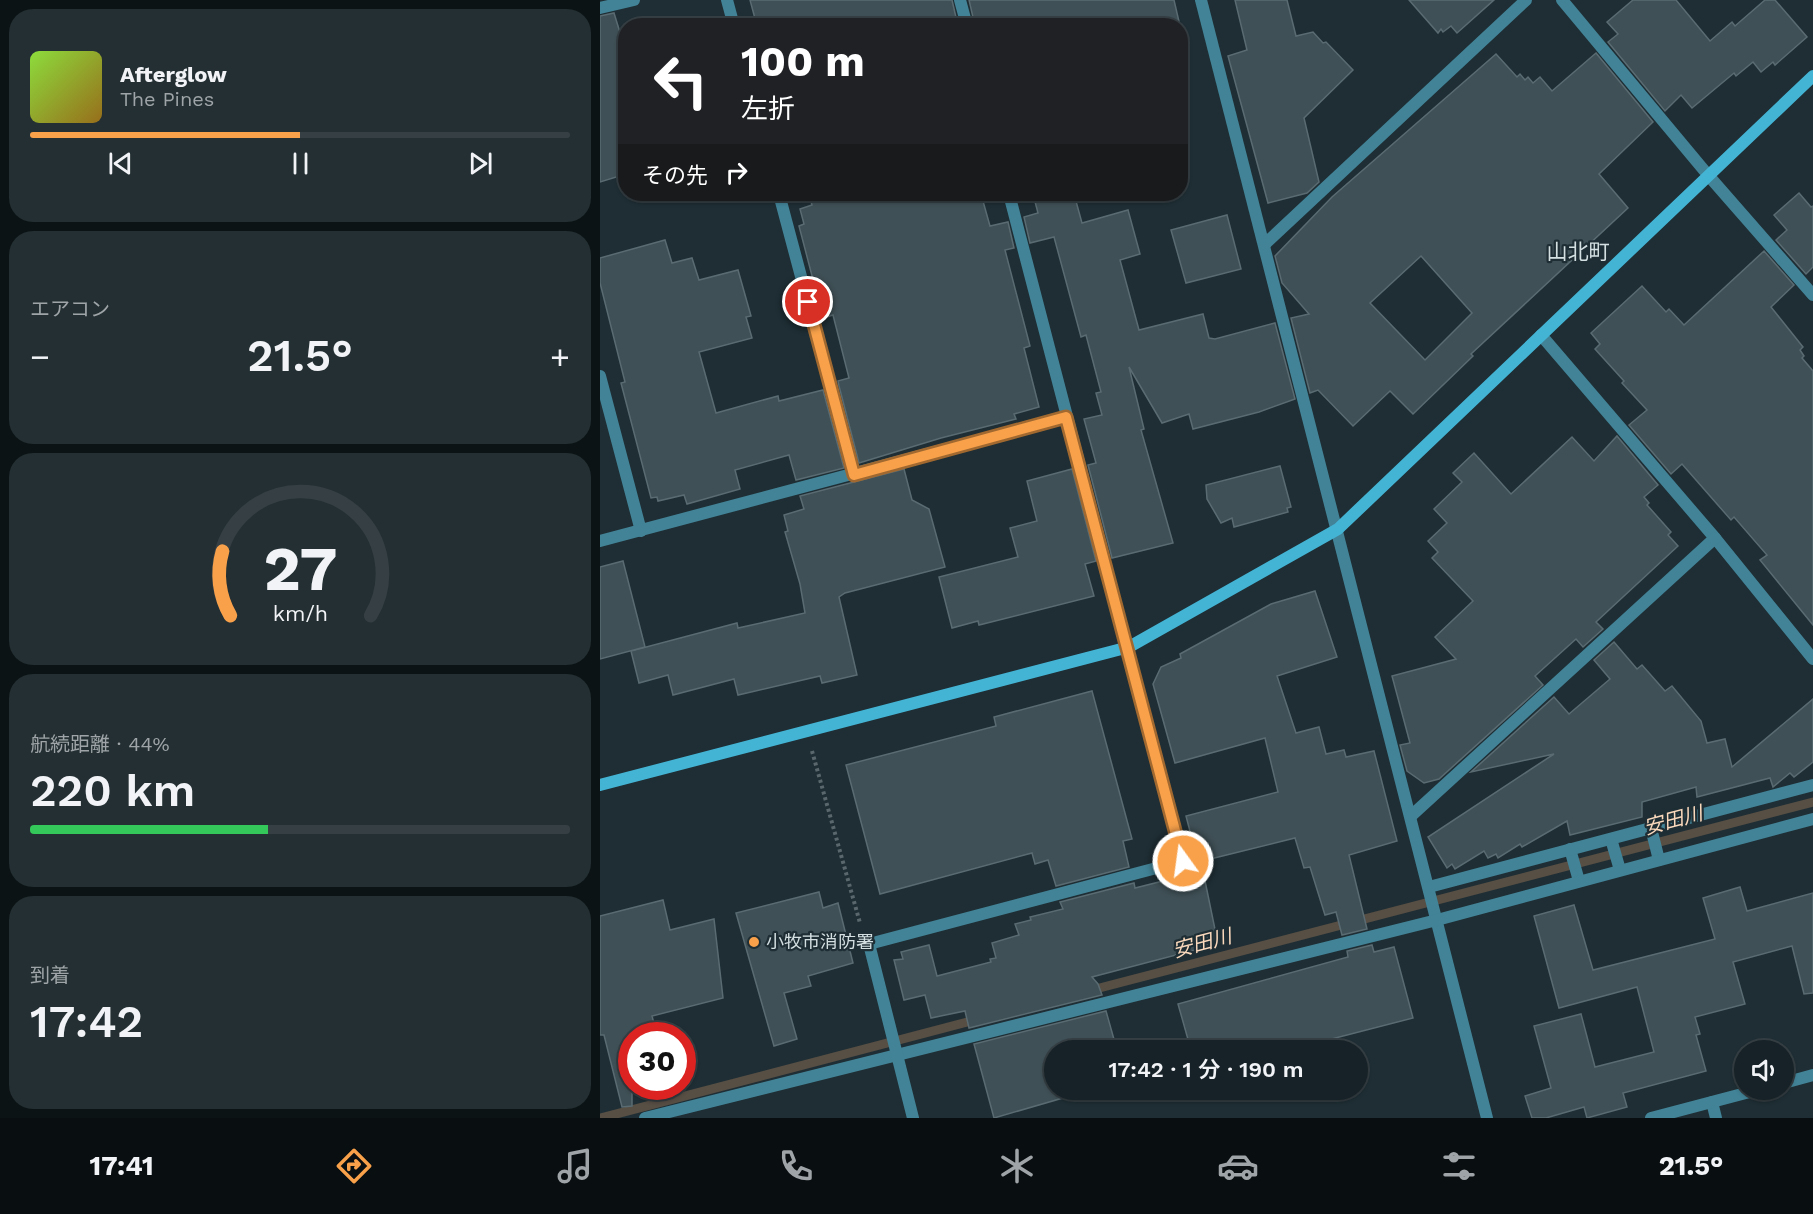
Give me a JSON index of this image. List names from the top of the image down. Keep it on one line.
{"districts":["山北町"],"water":["安田川"],"places":["小牧市消防署"],"page":{"turn":["100 m","左折"],"song":["Afterglow","The Pines"],"then":"その先","tile":["エアコン",["航続距離 · 44%","220 km"],["到着","17:42"]],"heat":["−","21.5°","+"],"limit":"30","trip":"17:42 · 1 分 · 190 m","tabs":["17:41","21.5°"],"gauge":["27","km/h"]}}
